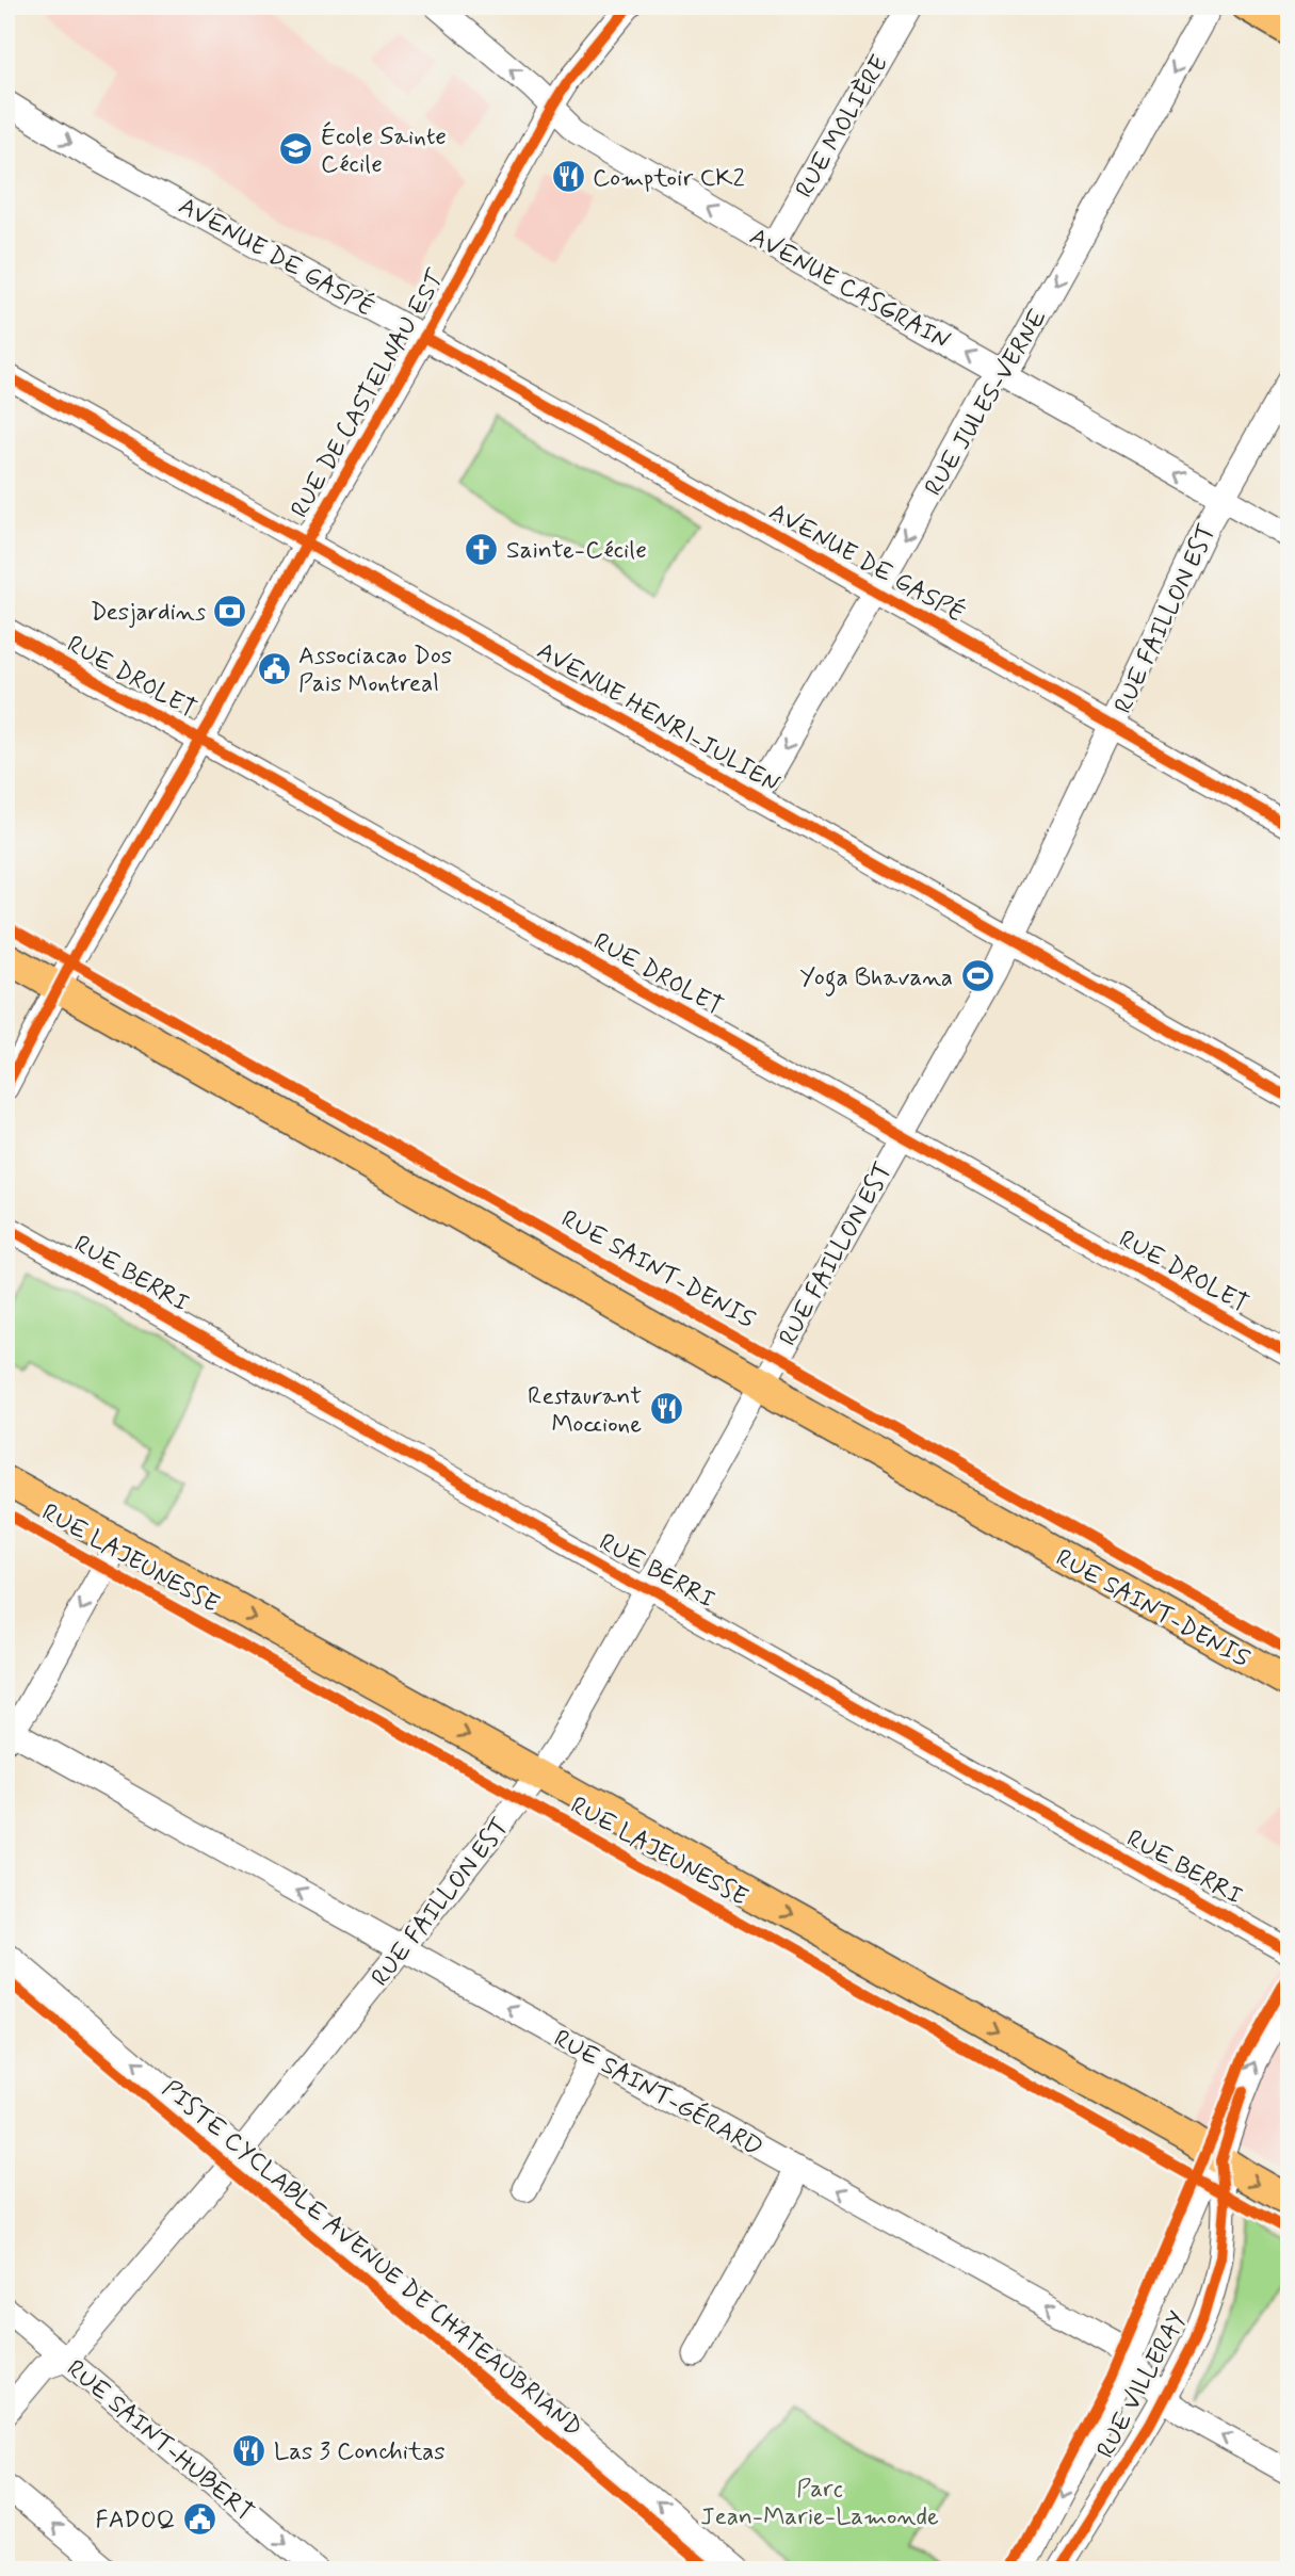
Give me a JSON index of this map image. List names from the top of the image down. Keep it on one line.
{"streets":{"main road":["RUE SAINT-DENIS","RUE LAJEUNESSE"],"street":["RUE MOLIÈRE","AVENUE DE GASPÉ","AVENUE CASGRAIN","RUE DE CASTELNAU EST","RUE JULES-VERNE","RUE FAILLON EST","RUE DROLET","AVENUE HENRI-JULIEN","RUE BERRI","RUE SAINT-GÉRARD","RUE VILLERAY","RUE SAINT-HUBERT"],"cycle path":["PISTE CYCLABLE AVENUE DE CHATEAUBRIAND"]},"crossings":[["RUE MOLIÈRE","AVENUE CASGRAIN"],["AVENUE DE GASPÉ","RUE DE CASTELNAU EST"],["AVENUE DE GASPÉ","RUE JULES-VERNE"],["AVENUE DE GASPÉ","RUE FAILLON EST"],["AVENUE CASGRAIN","RUE DE CASTELNAU EST"],["AVENUE CASGRAIN","RUE JULES-VERNE"],["AVENUE CASGRAIN","RUE FAILLON EST"],["RUE DE CASTELNAU EST","RUE DROLET"],["RUE DE CASTELNAU EST","AVENUE HENRI-JULIEN"],["RUE DE CASTELNAU EST","RUE SAINT-DENIS"],["RUE JULES-VERNE","AVENUE HENRI-JULIEN"],["RUE FAILLON EST","RUE DROLET"],["RUE FAILLON EST","AVENUE HENRI-JULIEN"],["RUE FAILLON EST","RUE SAINT-DENIS"],["RUE FAILLON EST","RUE BERRI"],["RUE FAILLON EST","RUE LAJEUNESSE"],["RUE FAILLON EST","RUE SAINT-GÉRARD"],["RUE FAILLON EST","RUE SAINT-HUBERT"],["RUE LAJEUNESSE","RUE VILLERAY"],["RUE SAINT-GÉRARD","RUE VILLERAY"]],"one_way":["AVENUE CASGRAIN","RUE JULES-VERNE","RUE LAJEUNESSE","RUE SAINT-GÉRARD"],"parks":["Parc Jean-Marie-Lamonde"],"places":{"school or university":["École Sainte Cécile"],"restaurant":["Comptoir CK2","Restaurant Moccione","Las 3 Conchitas"],"church":["Sainte-Cécile"],"bank":["Desjardins"],"public building":["Associacao Dos Pais Montreal","FADOQ"],"sports":["Yoga Bhavana"]}}
